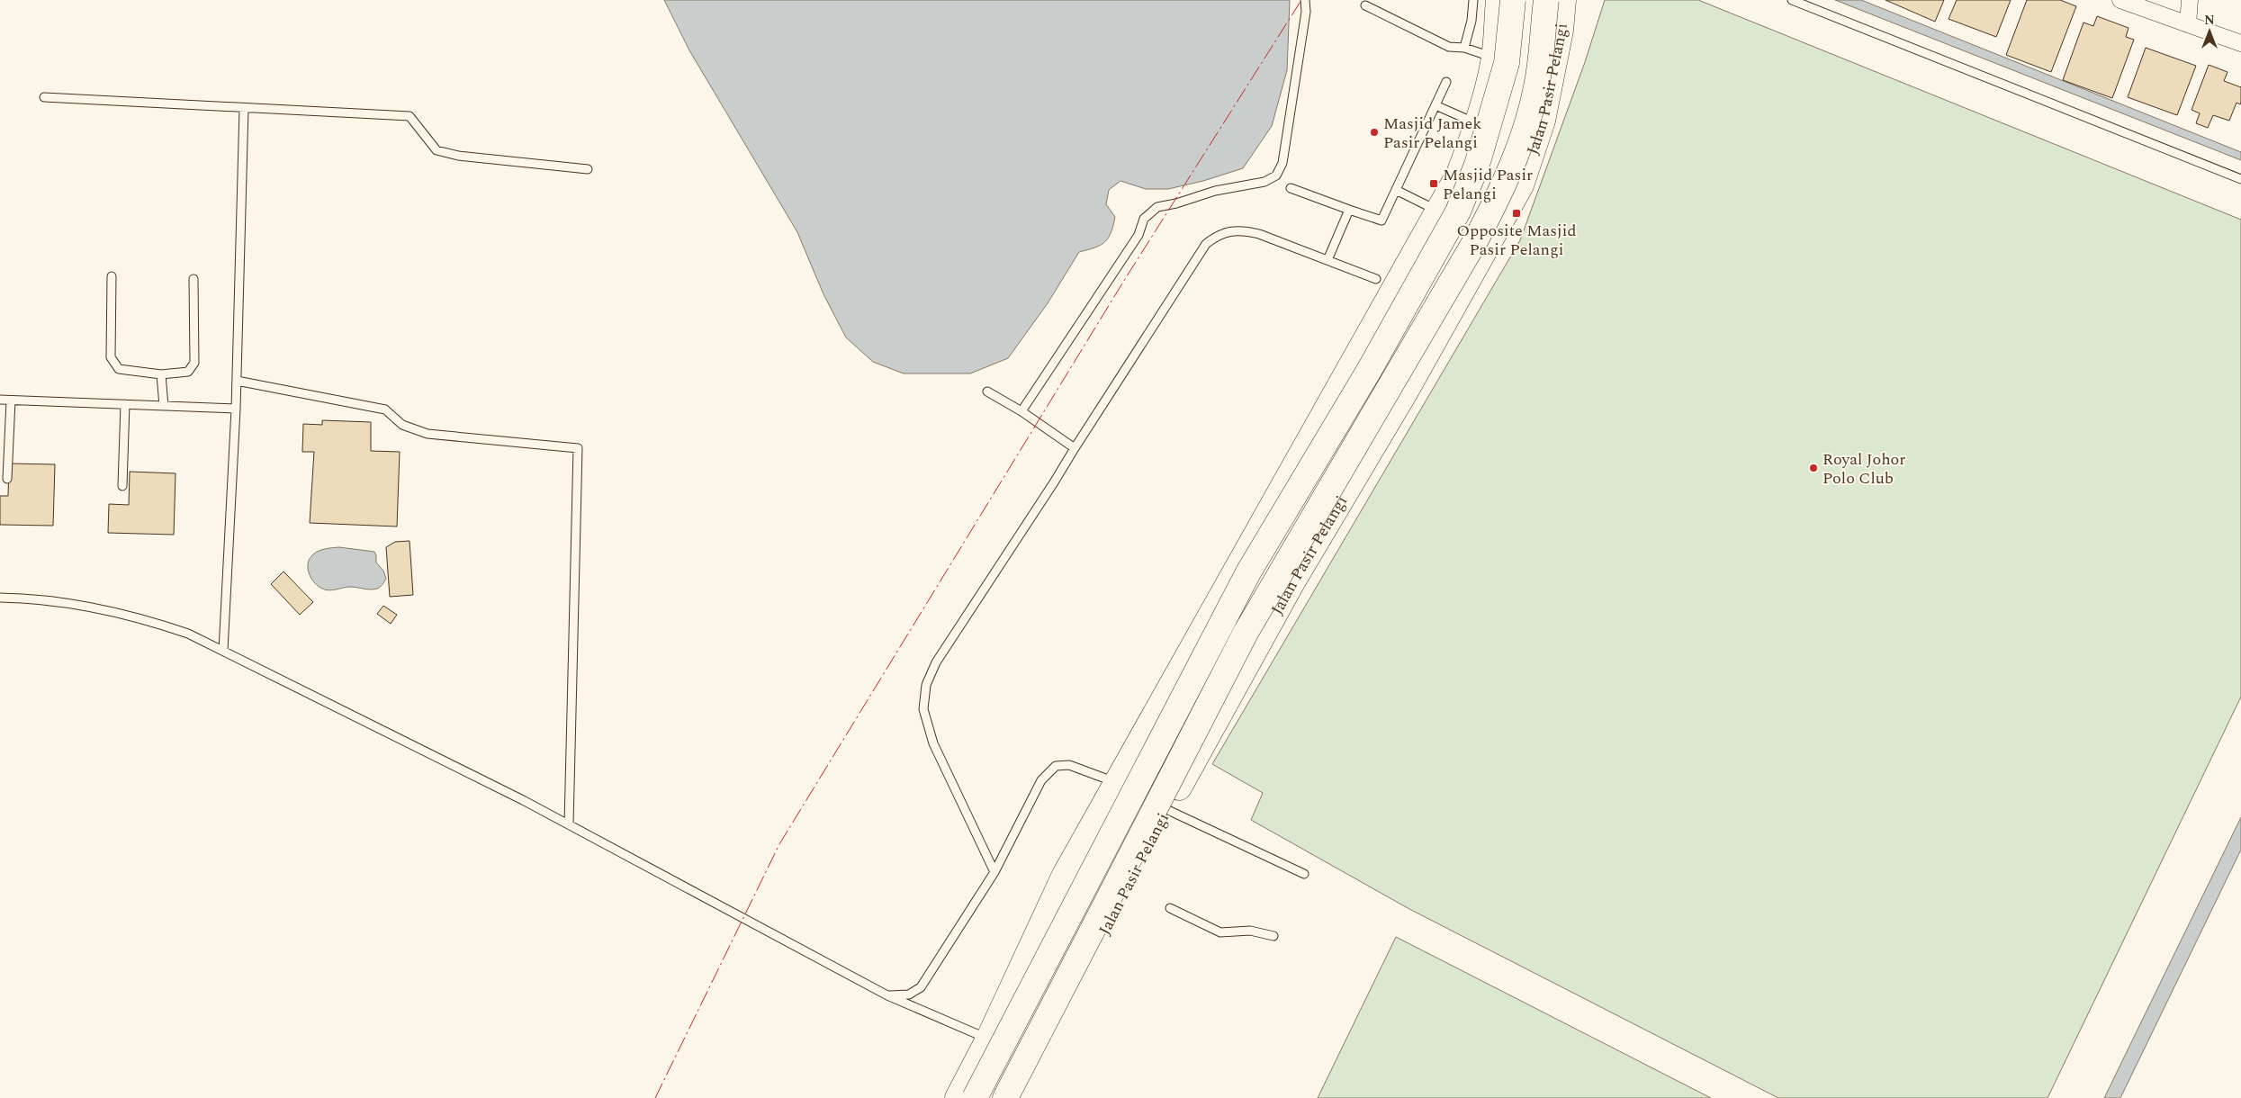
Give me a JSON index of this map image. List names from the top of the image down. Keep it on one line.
{"streets":{"main road":["Jalan Pasir Pelangi"]},"places":{"other":["Masjid Jamek Pasir Pelangi","Royal Johor Polo Club"],"transit":["Masjid Pasir Pelangi","Opposite Masjid Pasir Pelangi"]},"north":"top"}
